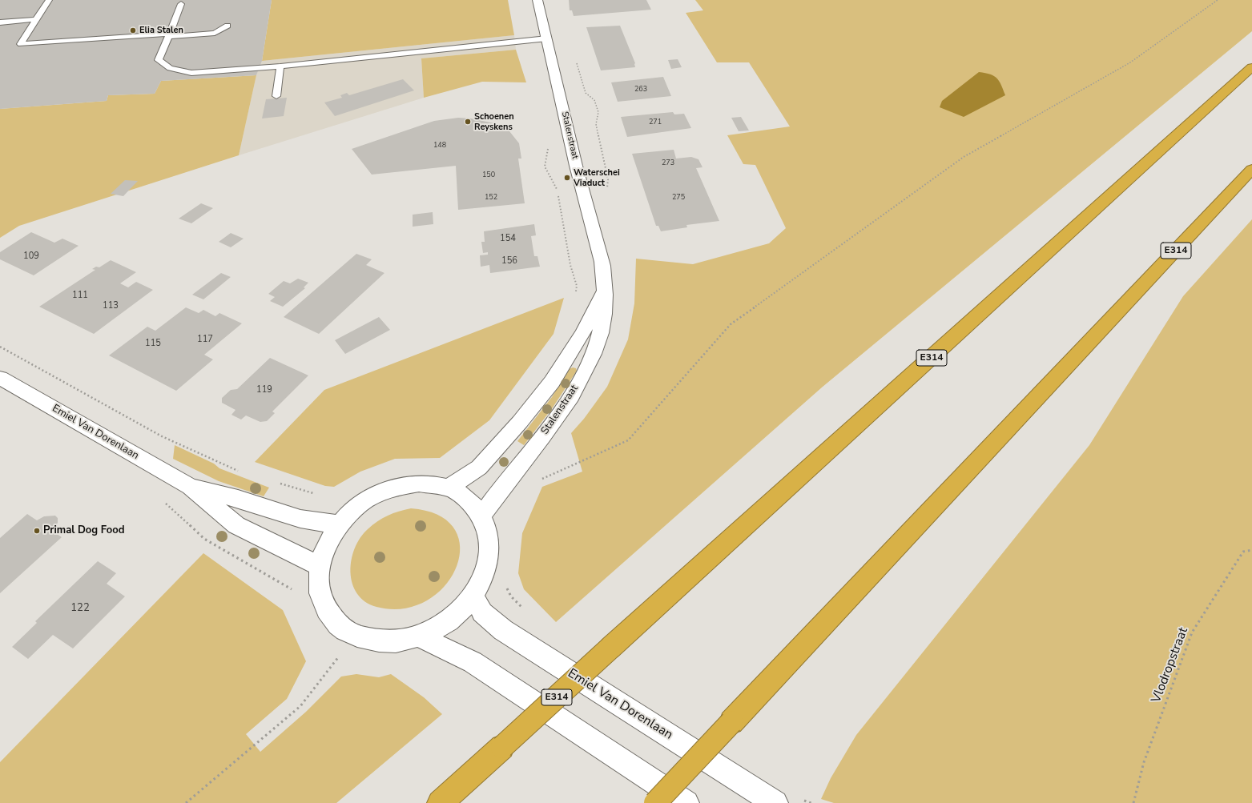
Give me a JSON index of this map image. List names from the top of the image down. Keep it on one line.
{"streets":{"highway":["E314"],"street":["Stalenstraat","Emiel Van Dorenlaan"],"path":["Vlodropstraat"]},"places":["Elia Stalen","Schoenen Reyskens","Waterschei Viaduct","Primal Dog Food"],"house_numbers":["263","271","148","273","150","152","275","154","109","156","111","113","117","115","119","122"]}
